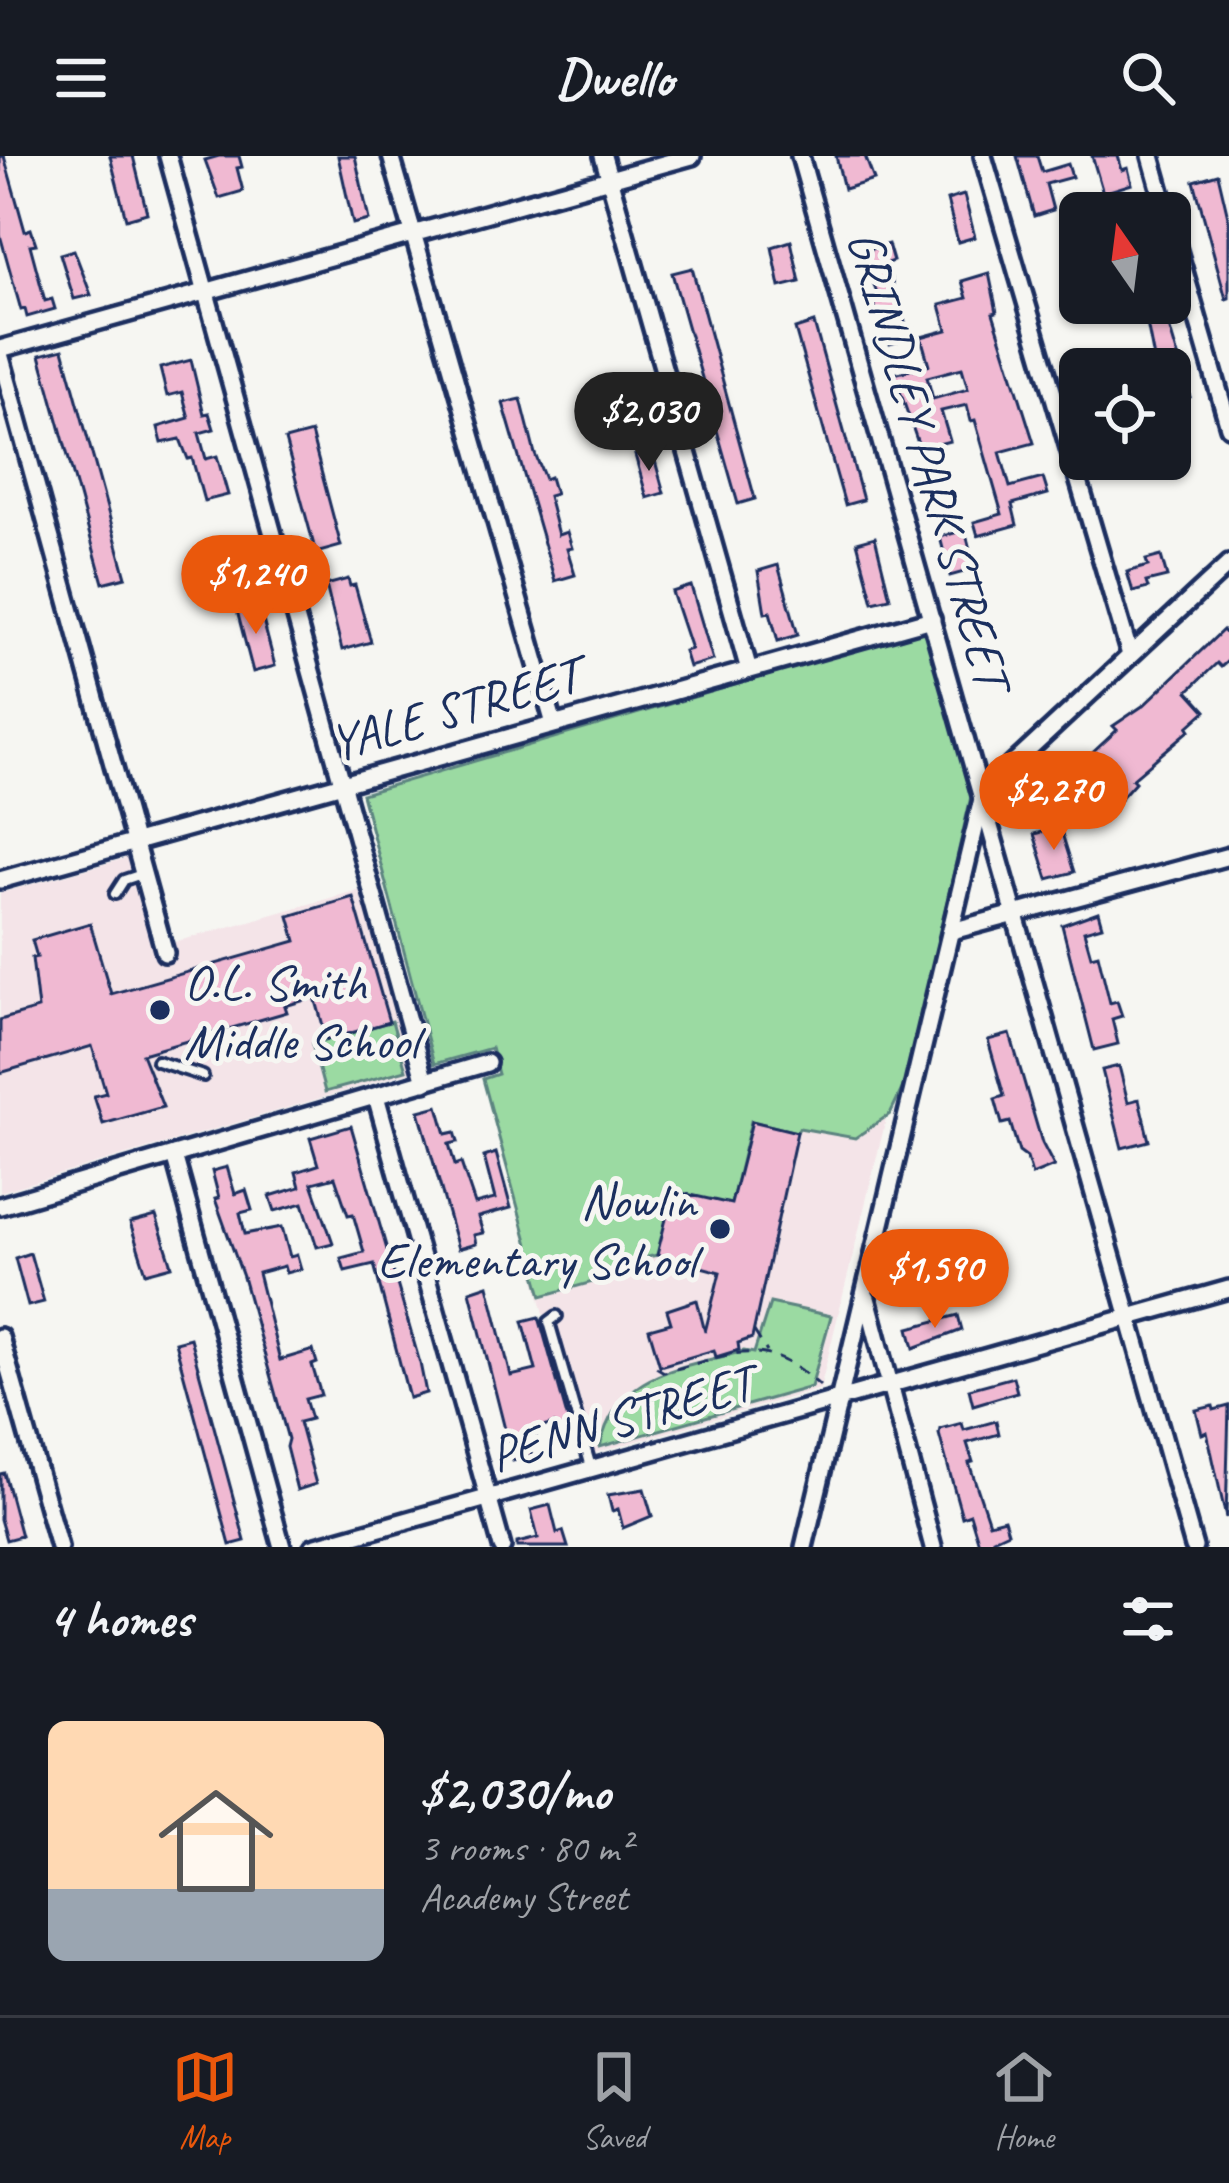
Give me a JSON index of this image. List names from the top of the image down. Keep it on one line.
{"streets":{"street":["GRINDLEY PARK STREET","YALE STREET","PENN STREET"]},"crossings":[["GRINDLEY PARK STREET","YALE STREET"],["GRINDLEY PARK STREET","PENN STREET"]],"places":["O.L. Smith Middle School","Nowlin Elementary School"],"north":"top","page":{"header":"Dwello","price":["$2,030","$1,240","$2,270","$1,590"],"heading":"4 homes","list":[{"name":"$2,030/mo","note":"3 rooms · 80 m² · Academy Street"}],"tabs":["Map","Saved","Home"]}}
